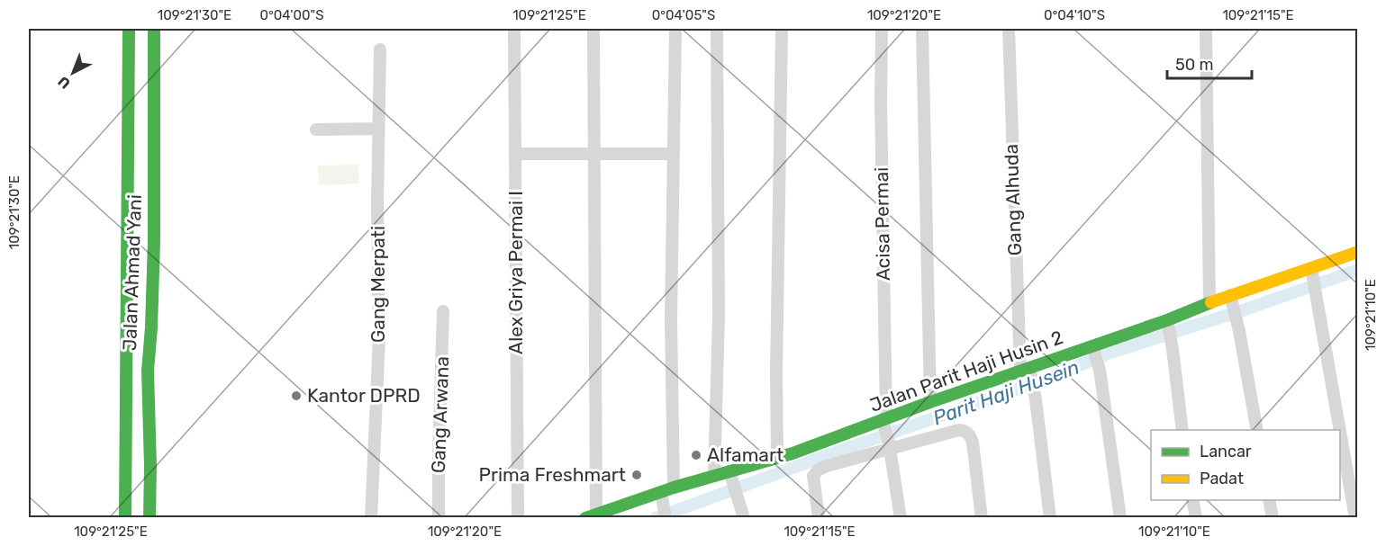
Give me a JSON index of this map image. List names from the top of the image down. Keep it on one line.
{"streets":{"main road":["Jalan Ahmad Yani","Jalan Parit Haji Husin 2"],"street":["Gang Alhuda","Acisa Permai","Alex Griya Permai I","Gang Merpati","Gang Arwana"]},"crossings":[["Gang Alhuda","Jalan Parit Haji Husin 2"],["Acisa Permai","Jalan Parit Haji Husin 2"]],"water":["Parit Haji Husein"],"places":["Kantor DPRD","Alfamart","Prima Freshmart"],"legend":["Lancar","Padat"],"scale_bar":"50 m","north":"bottom left","coordinates":["109°21'30\"E","0°04'00\"S","109°21'25\"E","0°04'05\"S","109°21'20\"E","0°04'10\"S","109°21'15\"E","109°21'10\"E"]}
